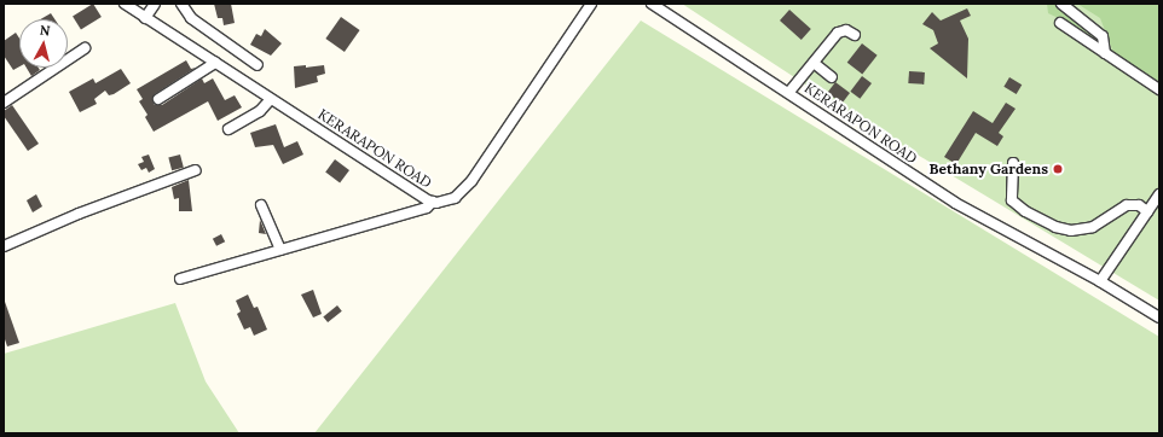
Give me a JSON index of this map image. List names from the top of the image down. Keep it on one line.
{"streets":{"street":["KERARAPON ROAD"]},"places":["Bethany Gardens"],"north":"top"}
